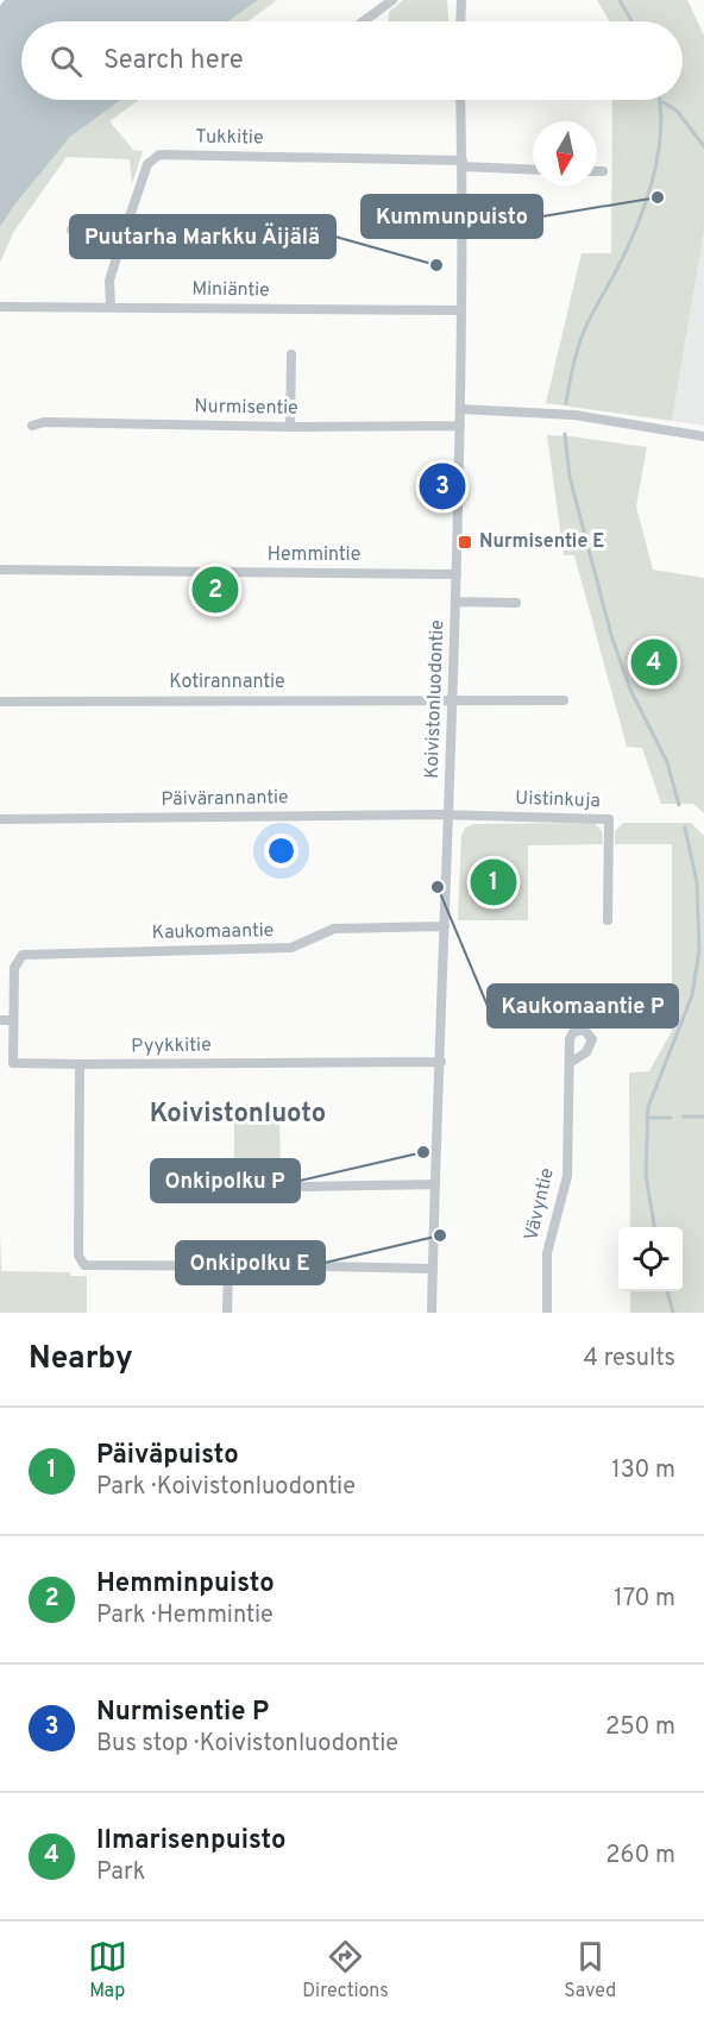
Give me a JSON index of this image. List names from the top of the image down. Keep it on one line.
{"streets":{"street":["Tukkitie","Miniäntie","Nurmisentie","Hemmintie","Kotirannantie","Koivistonluodontie","Päivärannantie","Uistinkuja","Kaukomaantie","Pyykkitie","Vävyntie"]},"crossings":[["Tukkitie","Miniäntie"],["Tukkitie","Koivistonluodontie"],["Miniäntie","Koivistonluodontie"],["Nurmisentie","Koivistonluodontie"],["Hemmintie","Koivistonluodontie"],["Kotirannantie","Koivistonluodontie"],["Koivistonluodontie","Päivärannantie"],["Koivistonluodontie","Uistinkuja"],["Koivistonluodontie","Kaukomaantie"],["Koivistonluodontie","Pyykkitie"],["Päivärannantie","Uistinkuja"],["Kaukomaantie","Pyykkitie"]],"districts":["Koivistonluoto"],"places":{"other":["Kummunpuisto","Puutarha Markku Äijälä","Kaukomaantie P","Onkipolku P","Onkipolku E"],"transit":["Nurmisentie E"]},"north":"bottom","page":{"search":"Search here","pins":["3","2","4","1"],"heading":["Nearby","4 results"],"list":[{"mark":"1","name":"Päiväpuisto","note":"Park · Koivistonluodontie","value":"130 m"},{"mark":"2","name":"Hemminpuisto","note":"Park · Hemmintie","value":"170 m"},{"mark":"3","name":"Nurmisentie P","note":"Bus stop · Koivistonluodontie","value":"250 m"},{"mark":"4","name":"Ilmarisenpuisto","note":"Park","value":"260 m"}],"nav":["Map","Directions","Saved"]}}
